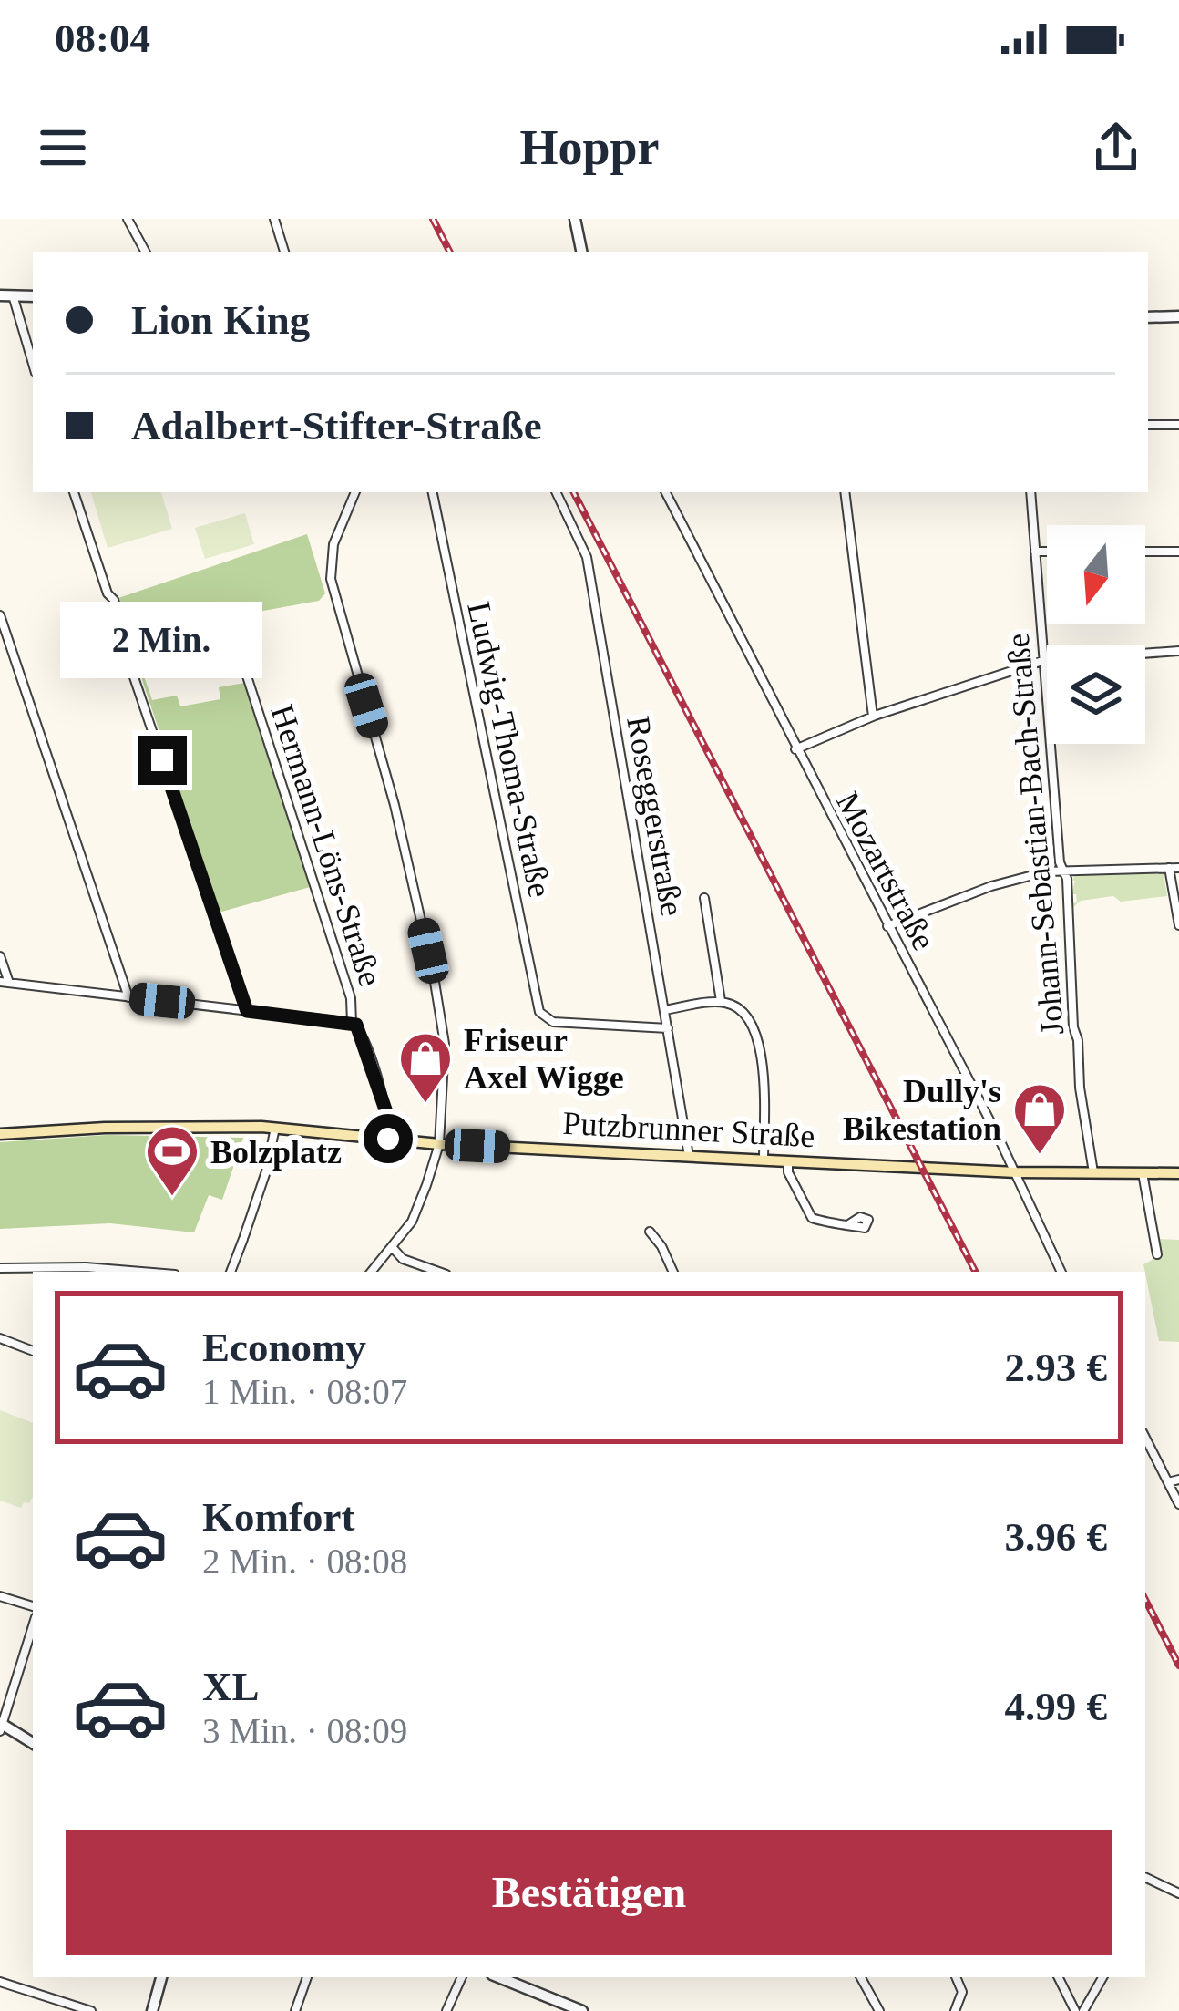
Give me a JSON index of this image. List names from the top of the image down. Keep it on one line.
{"streets":{"main road":["Putzbrunner Straße"],"street":["Ludwig-Thoma-Straße","Roseggerstraße","Johann-Sebastian-Bach-Straße","Hermann-Löns-Straße","Mozartstraße"]},"crossings":[["Ludwig-Thoma-Straße","Roseggerstraße"],["Roseggerstraße","Putzbrunner Straße"],["Johann-Sebastian-Bach-Straße","Putzbrunner Straße"],["Hermann-Löns-Straße","Putzbrunner Straße"],["Mozartstraße","Putzbrunner Straße"]],"places":{"shop":["Friseur Axel Wigge","Dully's Bikestation"],"sports":["Bolzplatz"]},"north":"bottom","page":{"status":"08:04","header":"Hoppr","banner":["Lion King","Adalbert-Stifter-Straße"],"bubble":"2 Min.","list":[{"name":"Economy","note":"1 Min. · 08:07","value":"2.93 €"},{"name":"Komfort","note":"2 Min. · 08:08","value":"3.96 €"},{"name":"XL","note":"3 Min. · 08:09","value":"4.99 €"}],"buttons":"Bestätigen"}}
